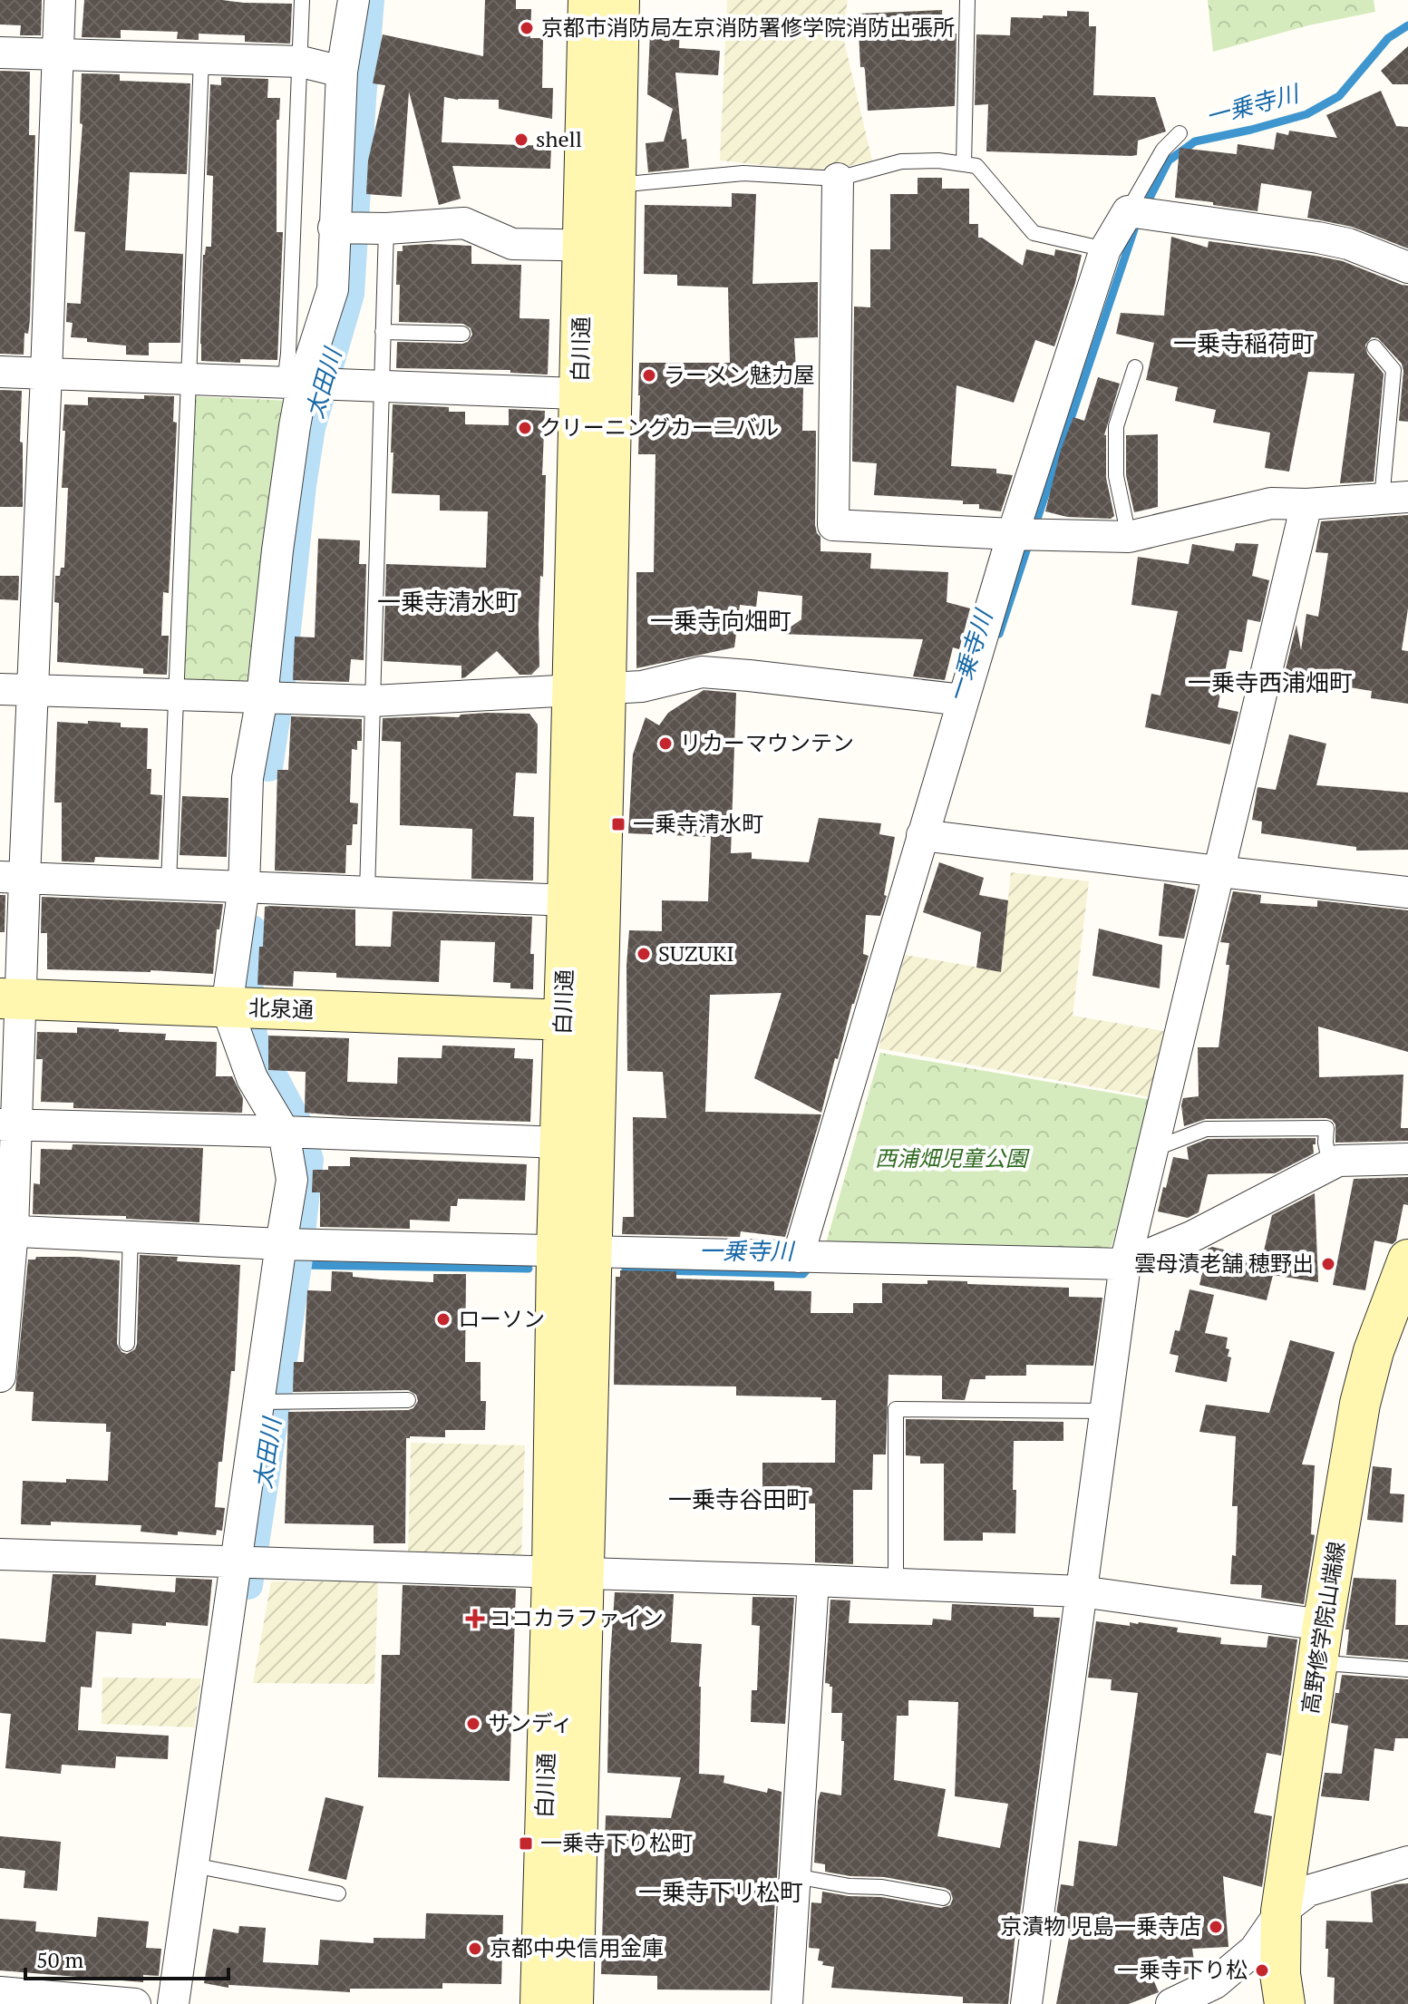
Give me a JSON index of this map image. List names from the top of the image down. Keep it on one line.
{"streets":{"street":["白川通","北泉通","高野修学院山端線"]},"crossings":[["白川通","北泉通"]],"districts":["一乗寺稲荷町","一乗寺清水町","一乗寺向畑町","一乗寺西浦畑町","一乗寺谷田町","一乗寺下リ松町"],"water":["一乗寺川","太田川"],"parks":["西浦畑児童公園"],"places":{"other":["京都市消防局左京消防署修学院消防出張所","shell","ラーメン魅力屋","クリーニングカーニバル","リカーマウンテン","SUZUKI","雲母漬老舗 穂野出","ローソン","サンディ","京漬物 児島一乗寺店","京都中央信用金庫","一乗寺下り松"],"transit":["一乗寺清水町","一乗寺下り松町"],"health":["ココカラファイン"]},"scale_bar":"50 m"}
